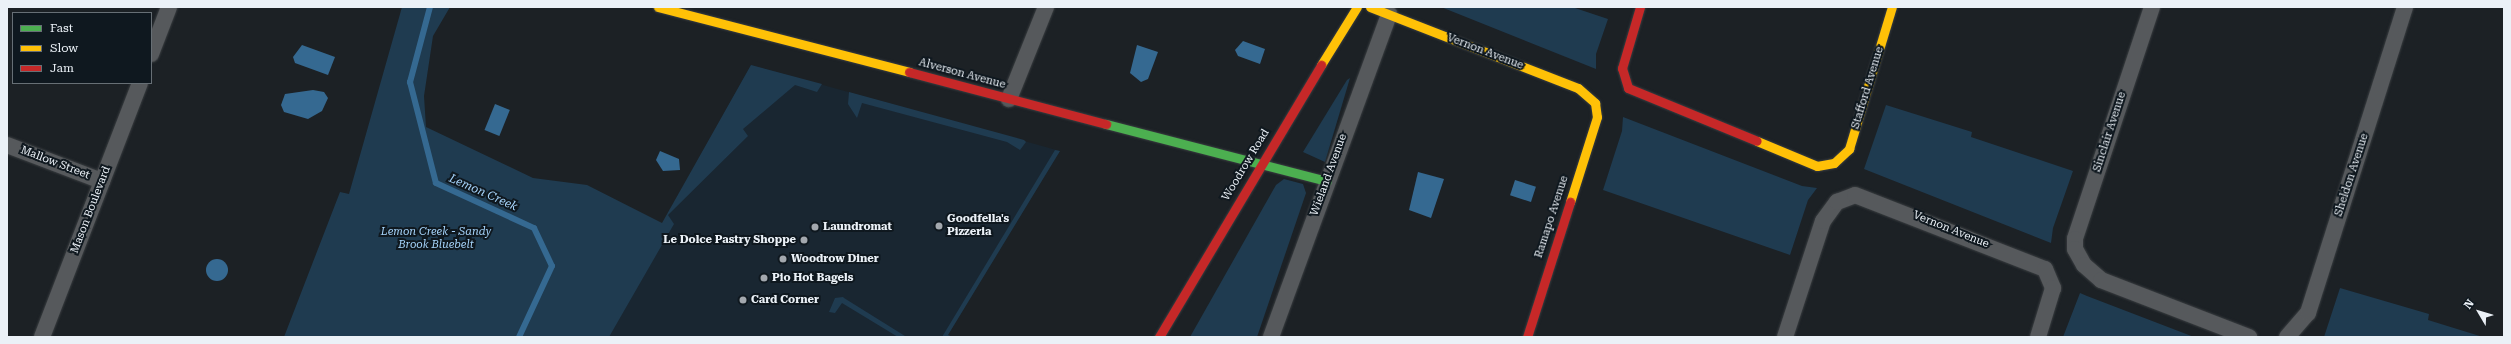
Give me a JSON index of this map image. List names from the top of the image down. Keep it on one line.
{"streets":{"street":["Vernon Avenue","Alverson Avenue","Stafford Avenue","Sinclair Avenue","Mallow Street","Woodrow Road","Wieland Avenue","Sheldon Avenue","Mason Boulevard","Ramapo Avenue"]},"crossings":[["Vernon Avenue","Wieland Avenue"],["Vernon Avenue","Ramapo Avenue"],["Alverson Avenue","Woodrow Road"],["Alverson Avenue","Wieland Avenue"],["Mallow Street","Mason Boulevard"]],"water":["Lemon Creek"],"parks":["Lemon Creek - Sandy Brook Bluebelt"],"places":["Goodfella's Pizzeria","Laundromat","Le Dolce Pastry Shoppe","Woodrow Diner","Pio Hot Bagels","Card Corner"],"legend":["Fast","Slow","Jam"],"north":"top left"}
